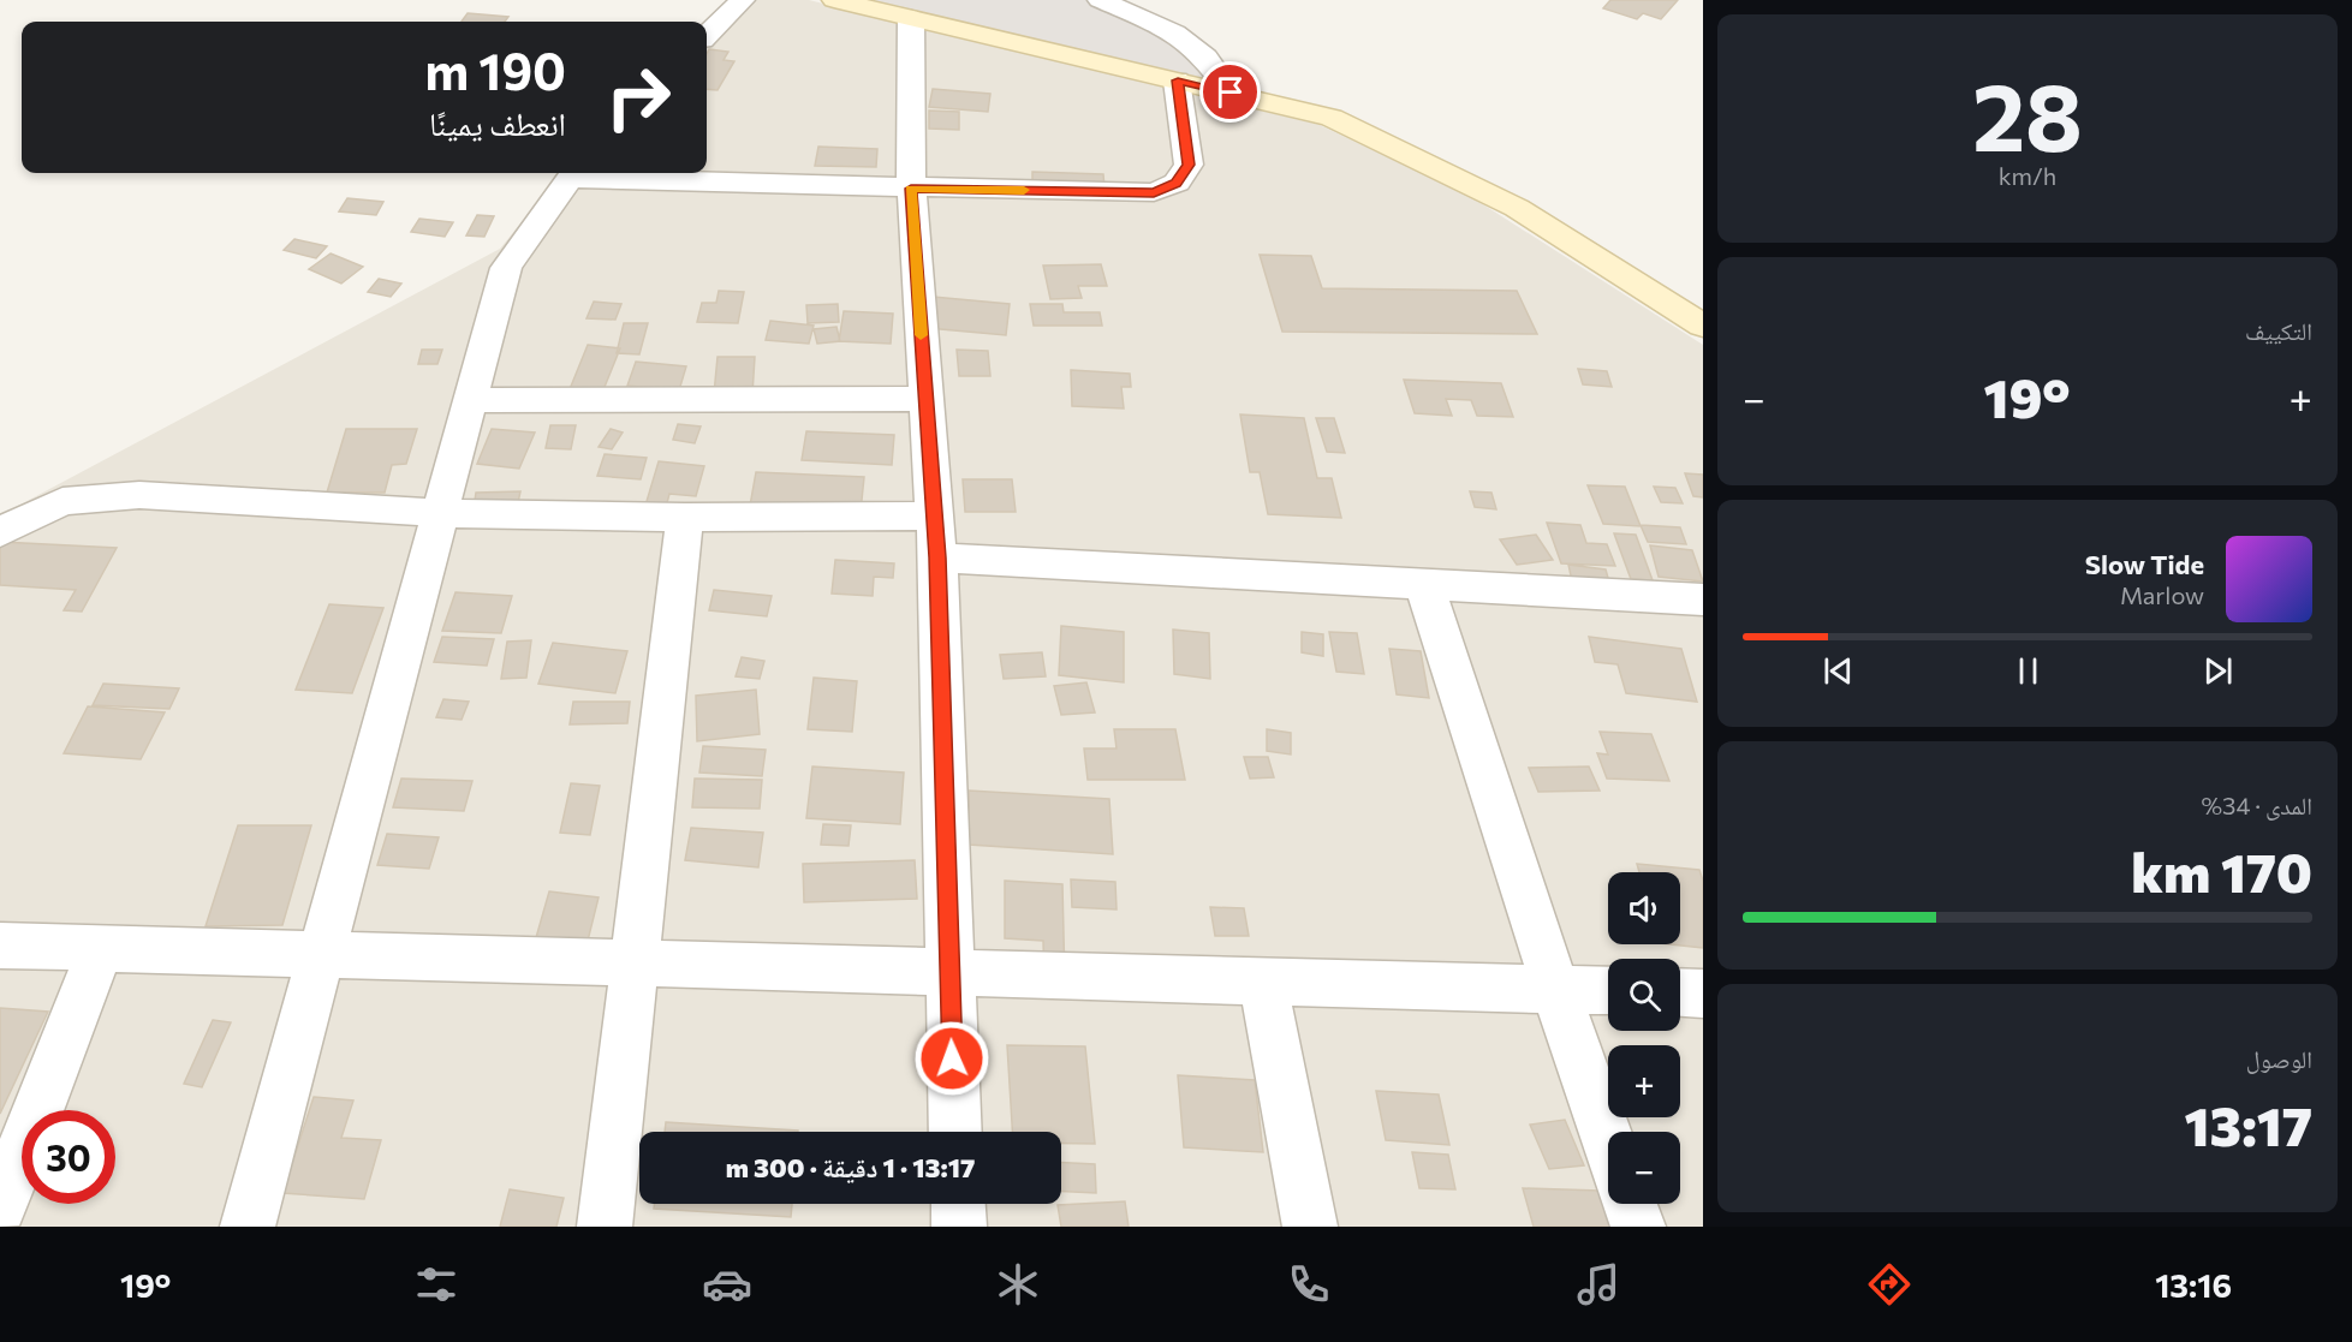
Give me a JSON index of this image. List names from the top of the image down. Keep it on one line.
{"page":{"tile":[["28","km/h"],"التكييف",["المدى · 34%","170 km"],["الوصول","13:17"]],"turn":["190 m","انعطف يمينًا"],"heat":["−","19°","+"],"song":["Slow Tide","Marlow"],"map_buttons":["+","−"],"limit":"30","trip":"13:17 · 1 دقيقة · 300 m","tabs":["13:16","19°"]}}
